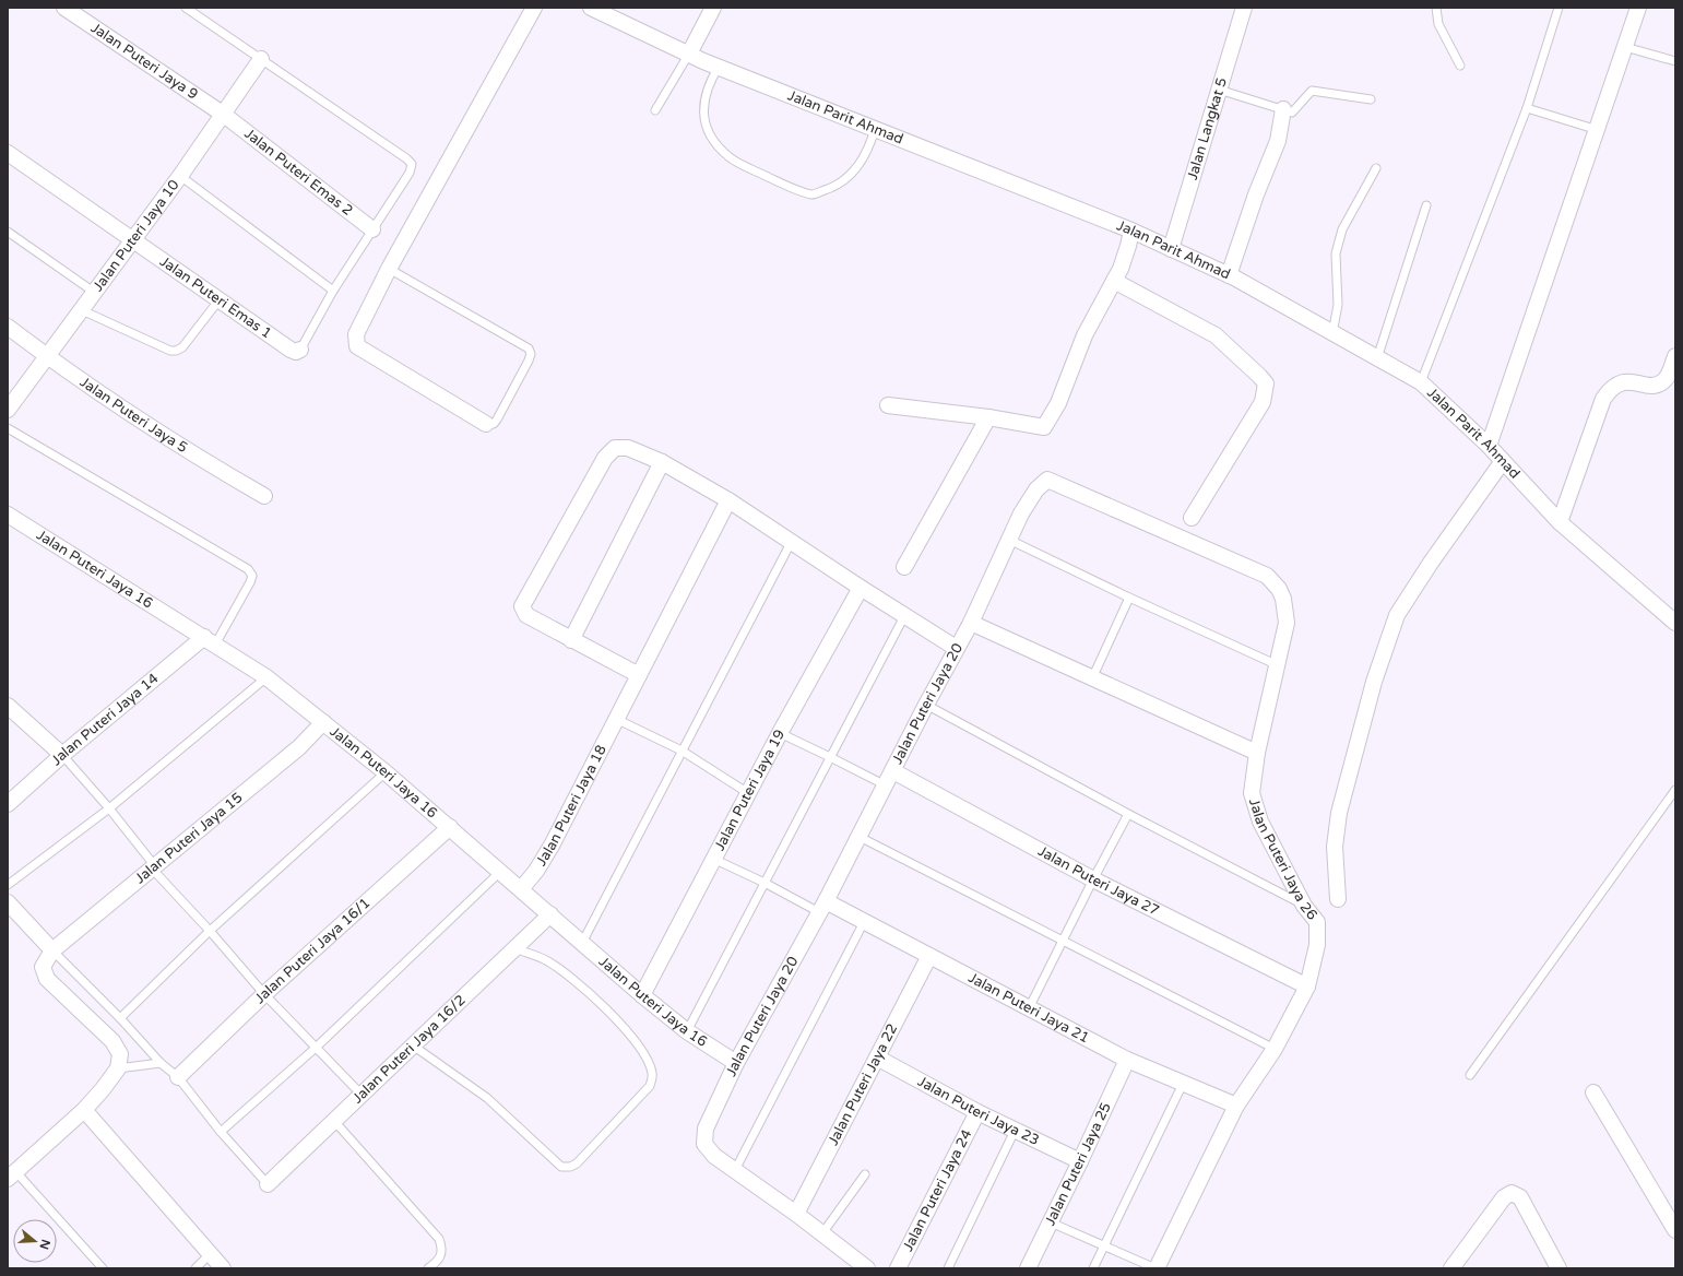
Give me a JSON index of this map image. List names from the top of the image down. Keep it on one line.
{"streets":{"street":["Jalan Puteri Jaya 9","Jalan Parit Ahmad","Jalan Langkat 5","Jalan Puteri Emas 2","Jalan Puteri Jaya 10","Jalan Puteri Emas 1","Jalan Puteri Jaya 5","Jalan Puteri Jaya 16","Jalan Puteri Jaya 20","Jalan Puteri Jaya 14","Jalan Puteri Jaya 19","Jalan Puteri Jaya 18","Jalan Puteri Jaya 15","Jalan Puteri Jaya 26","Jalan Puteri Jaya 27","Jalan Puteri Jaya 16/1","Jalan Puteri Jaya 21","Jalan Puteri Jaya 16/2","Jalan Puteri Jaya 22","Jalan Puteri Jaya 23","Jalan Puteri Jaya 25","Jalan Puteri Jaya 24"]},"crossings":[["Jalan Puteri Jaya 9","Jalan Puteri Emas 2"],["Jalan Puteri Jaya 9","Jalan Puteri Jaya 10"],["Jalan Parit Ahmad","Jalan Langkat 5"],["Jalan Puteri Emas 2","Jalan Puteri Jaya 10"],["Jalan Puteri Jaya 10","Jalan Puteri Emas 1"],["Jalan Puteri Jaya 10","Jalan Puteri Jaya 5"],["Jalan Puteri Jaya 16","Jalan Puteri Jaya 20"],["Jalan Puteri Jaya 16","Jalan Puteri Jaya 14"],["Jalan Puteri Jaya 16","Jalan Puteri Jaya 19"],["Jalan Puteri Jaya 16","Jalan Puteri Jaya 18"],["Jalan Puteri Jaya 16","Jalan Puteri Jaya 15"],["Jalan Puteri Jaya 16","Jalan Puteri Jaya 16/1"],["Jalan Puteri Jaya 16","Jalan Puteri Jaya 16/2"],["Jalan Puteri Jaya 20","Jalan Puteri Jaya 26"],["Jalan Puteri Jaya 20","Jalan Puteri Jaya 27"],["Jalan Puteri Jaya 20","Jalan Puteri Jaya 21"],["Jalan Puteri Jaya 26","Jalan Puteri Jaya 27"],["Jalan Puteri Jaya 26","Jalan Puteri Jaya 21"],["Jalan Puteri Jaya 21","Jalan Puteri Jaya 22"],["Jalan Puteri Jaya 21","Jalan Puteri Jaya 25"],["Jalan Puteri Jaya 22","Jalan Puteri Jaya 23"],["Jalan Puteri Jaya 23","Jalan Puteri Jaya 25"],["Jalan Puteri Jaya 23","Jalan Puteri Jaya 24"]],"north":"right"}
